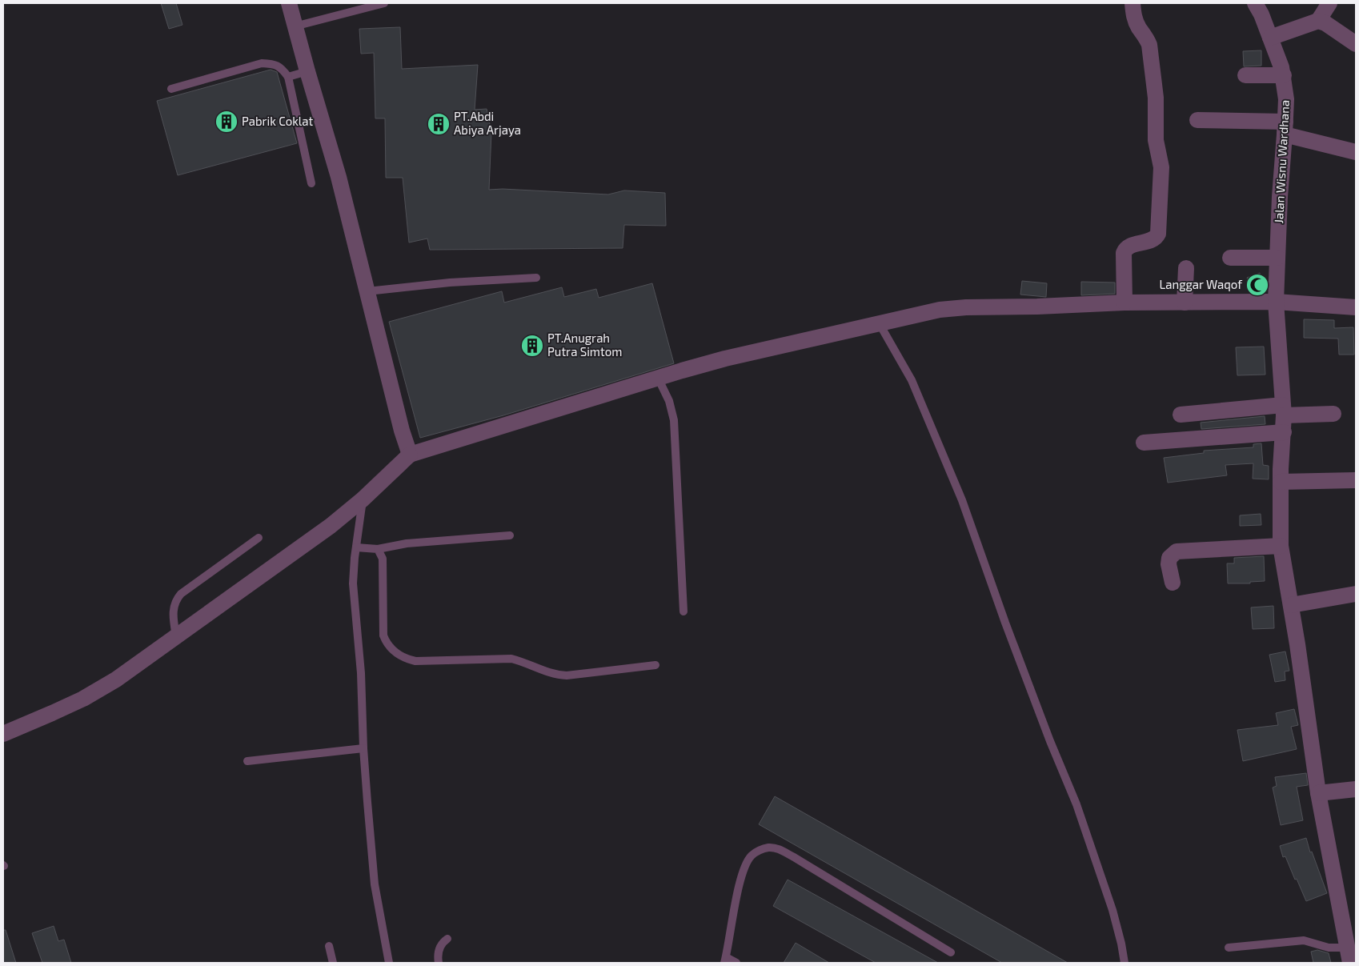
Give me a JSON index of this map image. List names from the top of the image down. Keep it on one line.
{"streets":{"street":["Jalan Wisnu Wardhana"]},"places":{"building":["Pabrik Coklat","PT.Abdi Abiya Arjaya","PT.Anugrah Putra Simtom"],"mosque":["Langgar Waqof"]}}
